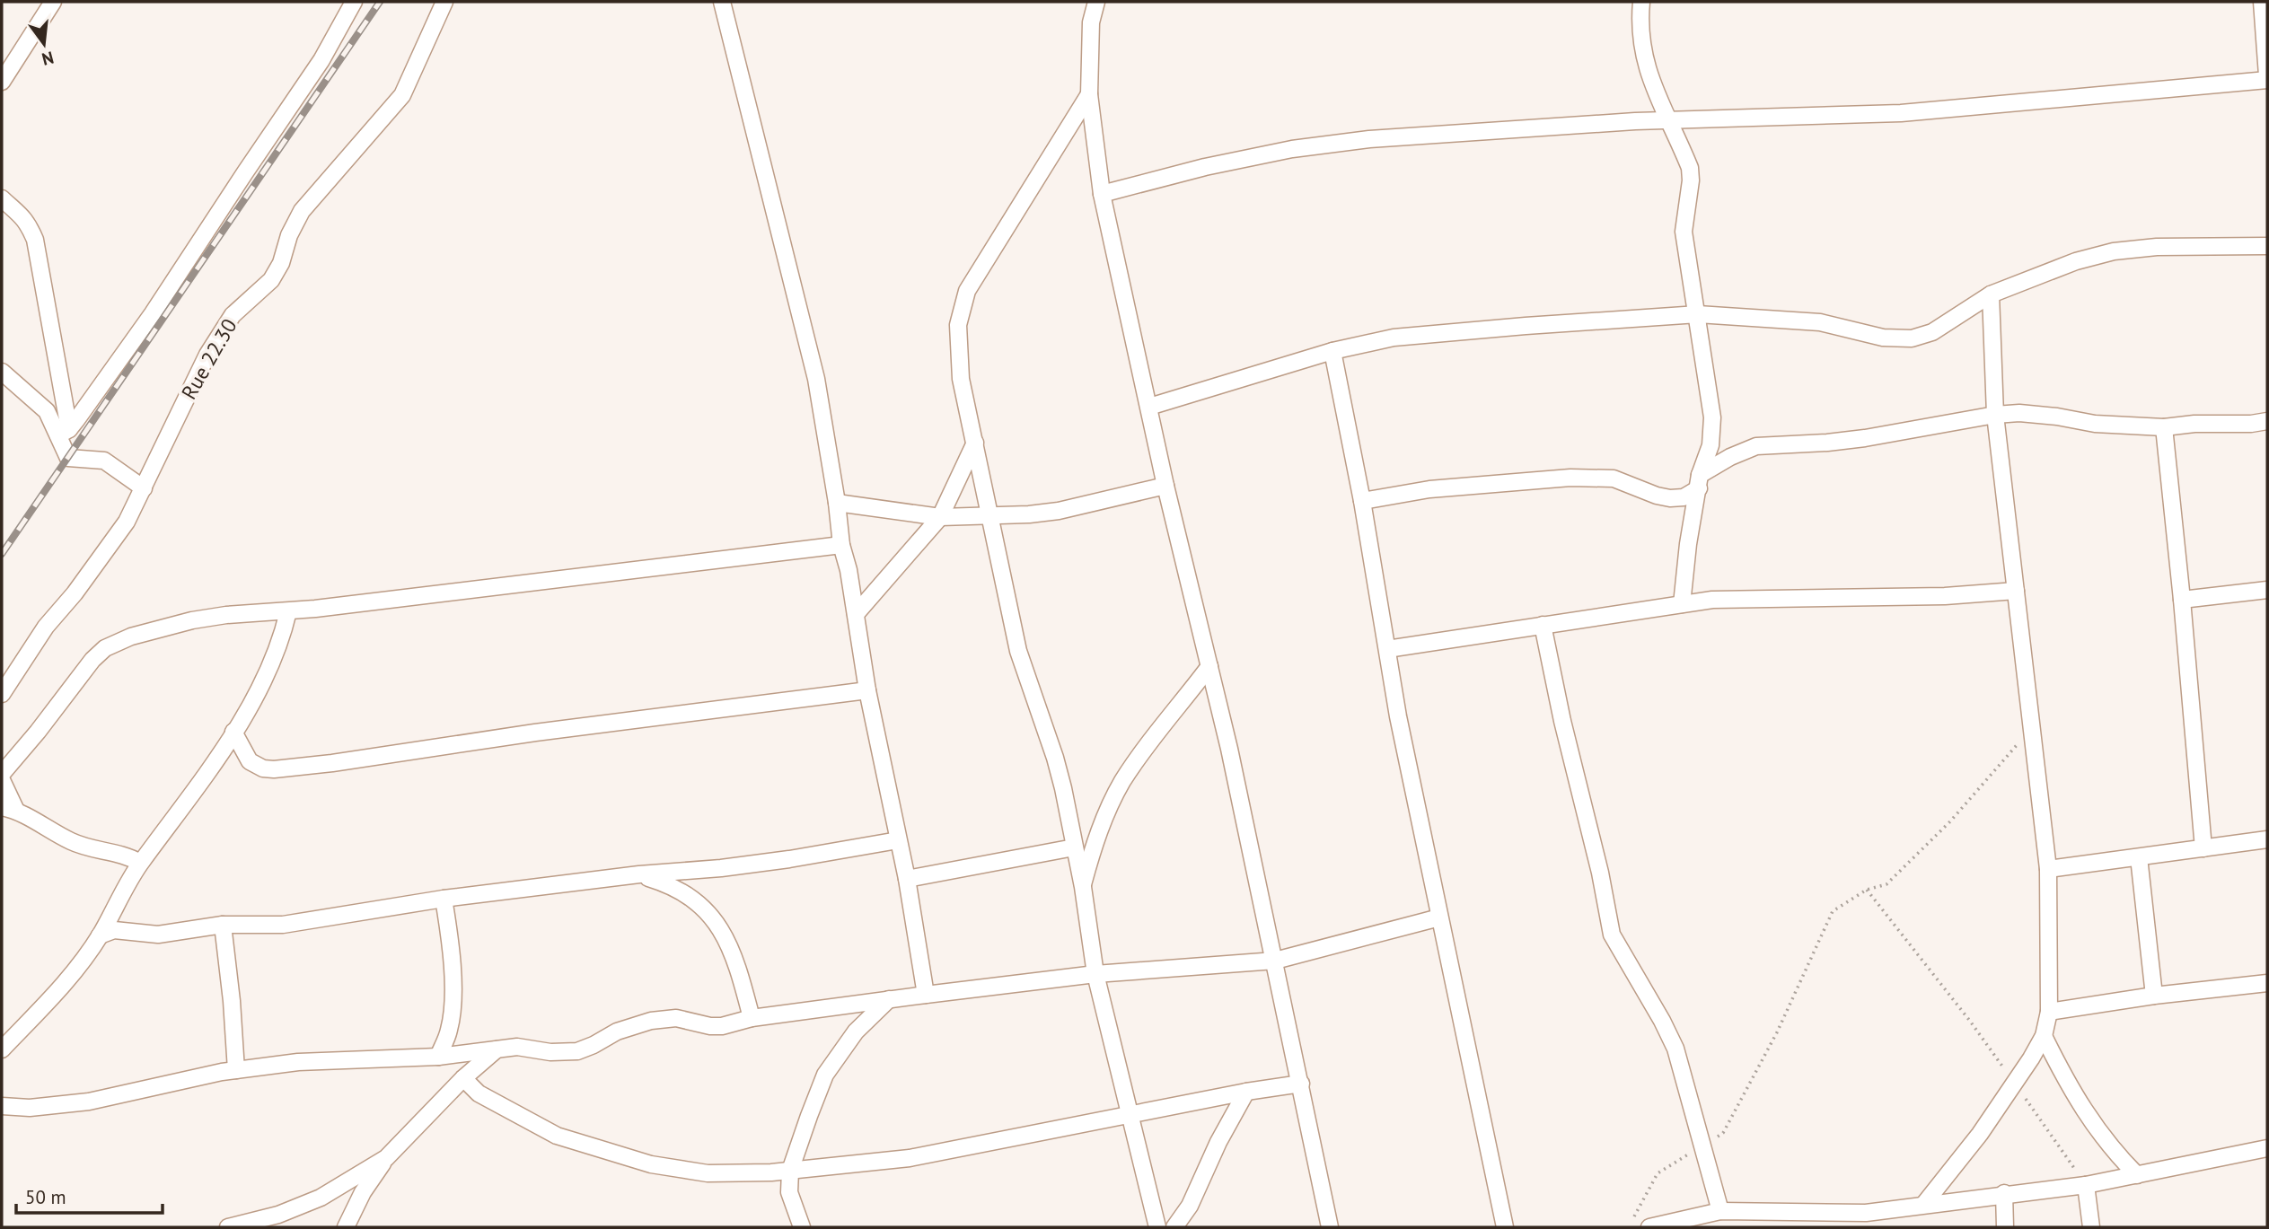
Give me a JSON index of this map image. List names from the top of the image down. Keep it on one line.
{"streets":{"street":["Rue 22.30"]},"scale_bar":"50 m","north":"bottom"}
